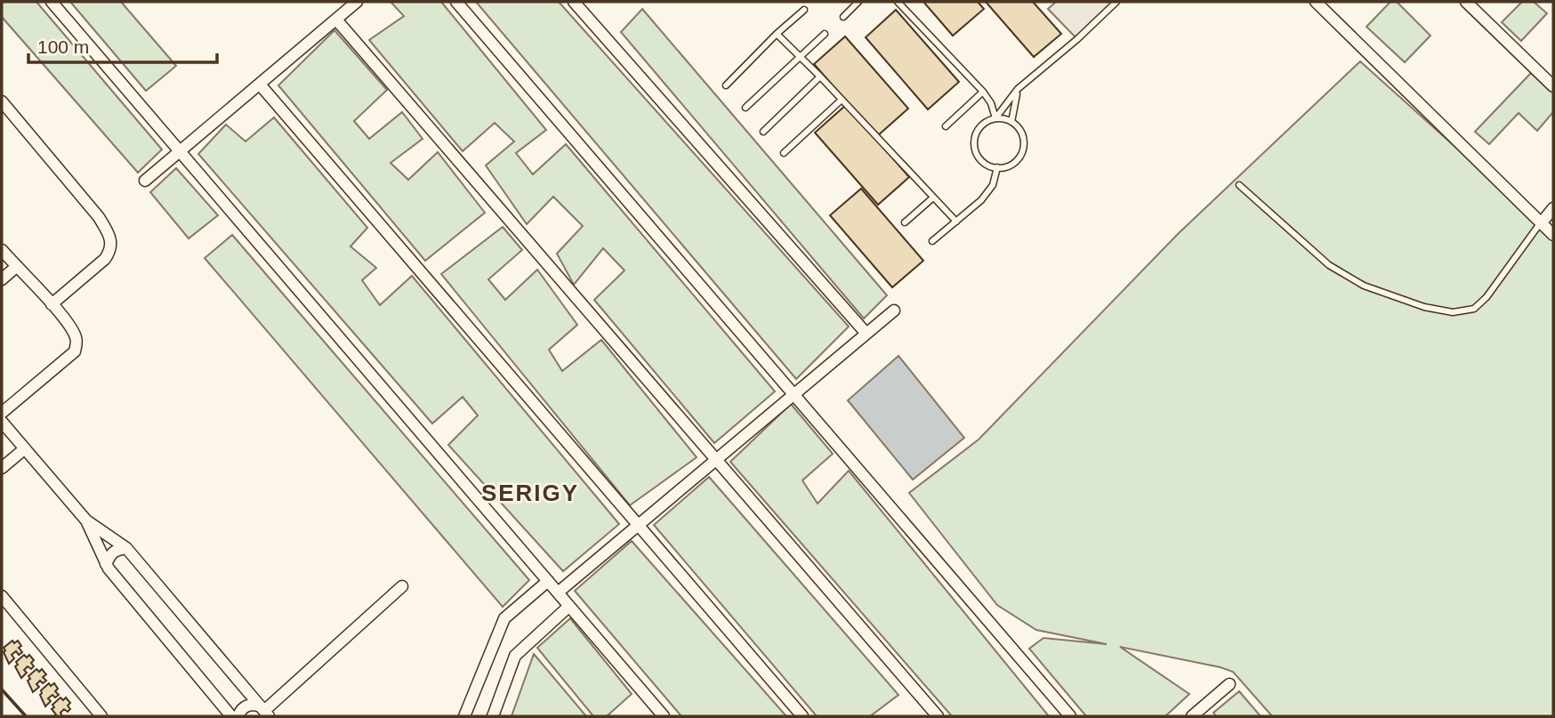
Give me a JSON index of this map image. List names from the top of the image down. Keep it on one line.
{"districts":["SERIGY"],"scale_bar":"100 m"}
